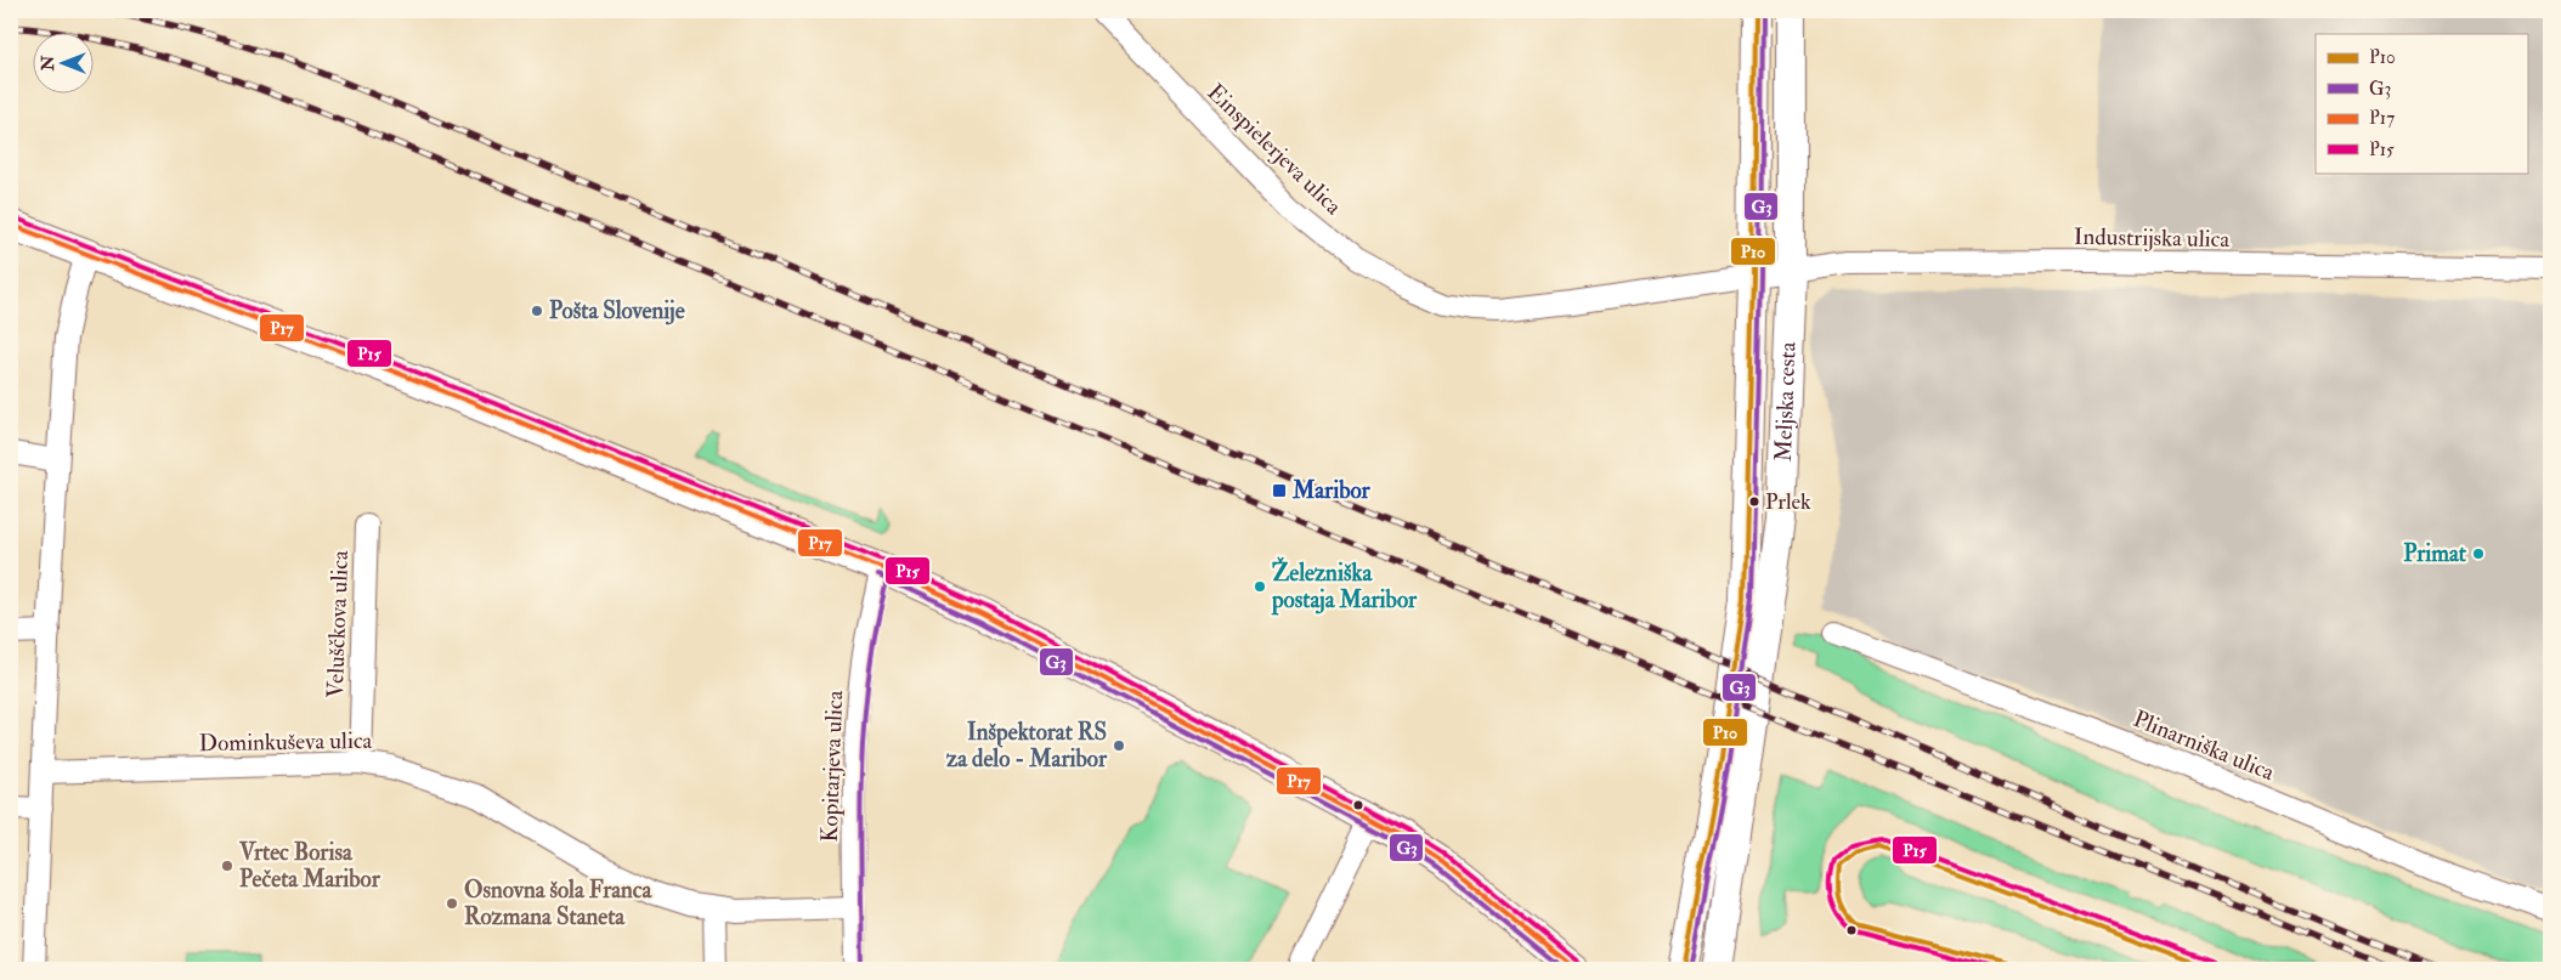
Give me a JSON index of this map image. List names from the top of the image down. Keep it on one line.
{"streets":{"main road":["Meljska cesta"],"street":["Einspielerjeva ulica","Industrijska ulica","Veluščkova ulica","Dominkuševa ulica","Plinarniška ulica","Kopitarjeva ulica"]},"crossings":[["Einspielerjeva ulica","Industrijska ulica"],["Einspielerjeva ulica","Meljska cesta"],["Industrijska ulica","Meljska cesta"],["Veluščkova ulica","Dominkuševa ulica"],["Dominkuševa ulica","Kopitarjeva ulica"]],"places":{"other":["Pošta Slovenije","Prlek","Primat","Železniška postaja Maribor","Inšpektorat RS za delo - Maribor","Vrtec Borisa Pečeta Maribor","Osnovna šola Franca Rozmana Staneta"],"transit":["Maribor"]},"lines":["transit line P10","transit line G3","transit line P15","transit line P17"],"legend":["P10","G3","P17","P15"],"north":"left"}
